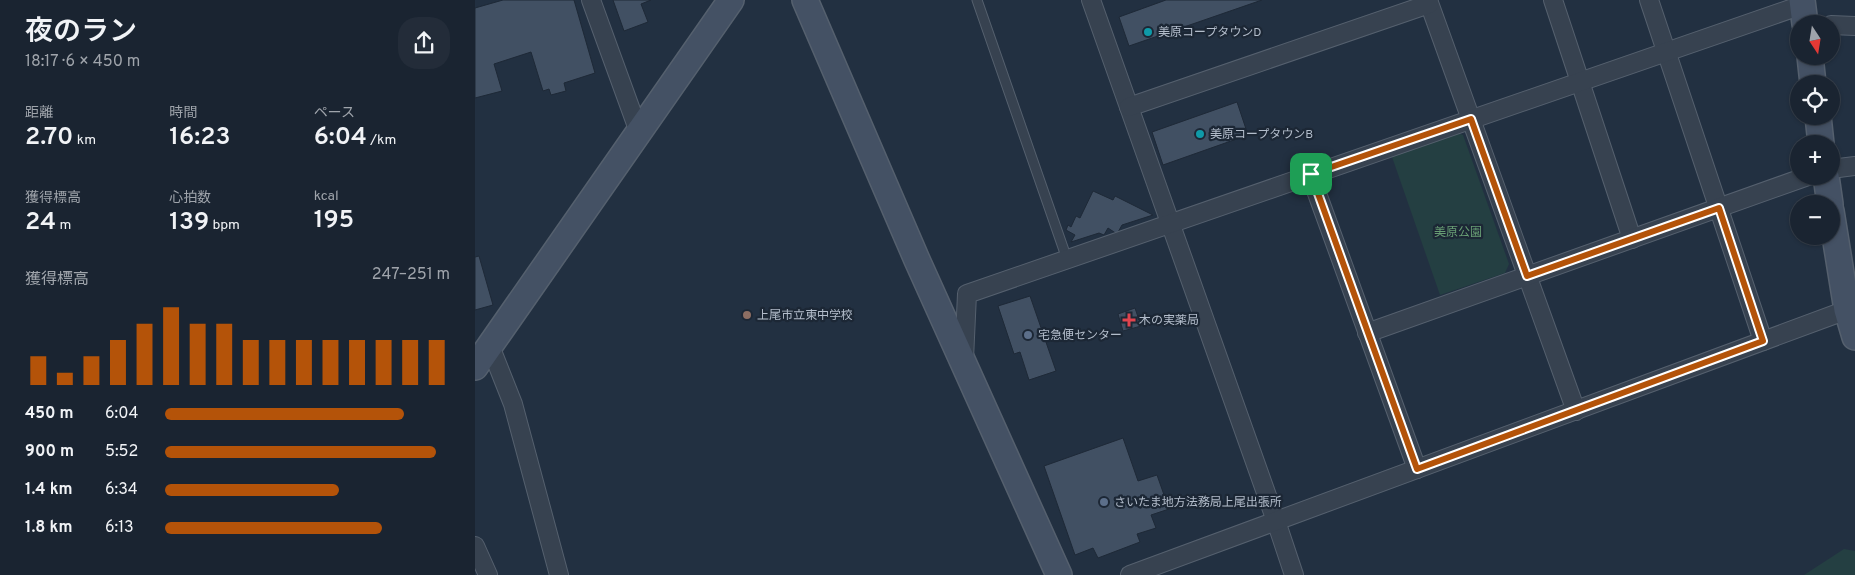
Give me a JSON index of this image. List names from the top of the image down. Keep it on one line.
{"parks":["美原公園"],"places":{"other":["美原コープタウンD","美原コープタウンB","上尾市立東中学校","宅急便センター","さいたま地方法務局上尾出張所"],"health":["木の実薬局"]},"north":"bottom","page":{"heading":["夜のラン","18:17 · 6 × 450 m"],"map_buttons":["+","−"],"stats":[["距離","2.70 km"],["時間","16:23"],["ペース","6:04 /km"],["獲得標高","24 m"],["心拍数","139 bpm"],["kcal","195"]],"chart":["獲得標高","247–251 m"],"list":[{"name":"450 m","note":"6:04"},{"name":"900 m","note":"5:52"},{"name":"1.4 km","note":"6:34"},{"name":"1.8 km","note":"6:13"}]}}
